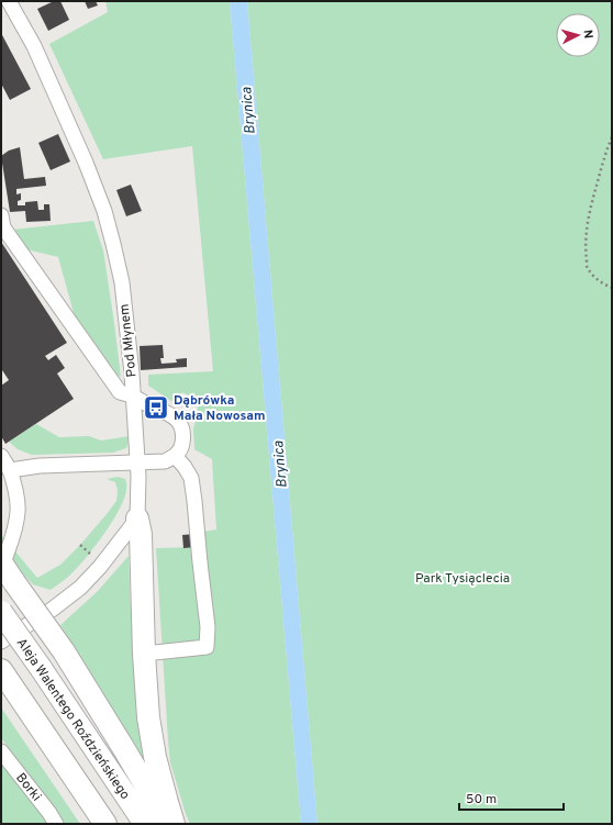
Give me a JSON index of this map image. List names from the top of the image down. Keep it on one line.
{"streets":{"highway":["Aleja Walentego Roździeńskiego"],"street":["Pod Młynem","Borki"]},"water":["Brynica"],"parks":["Park Tysiąclecia"],"places":{"bus stop":["Dąbrówka Mała Nowosam"]},"scale_bar":"50 m","north":"right"}
